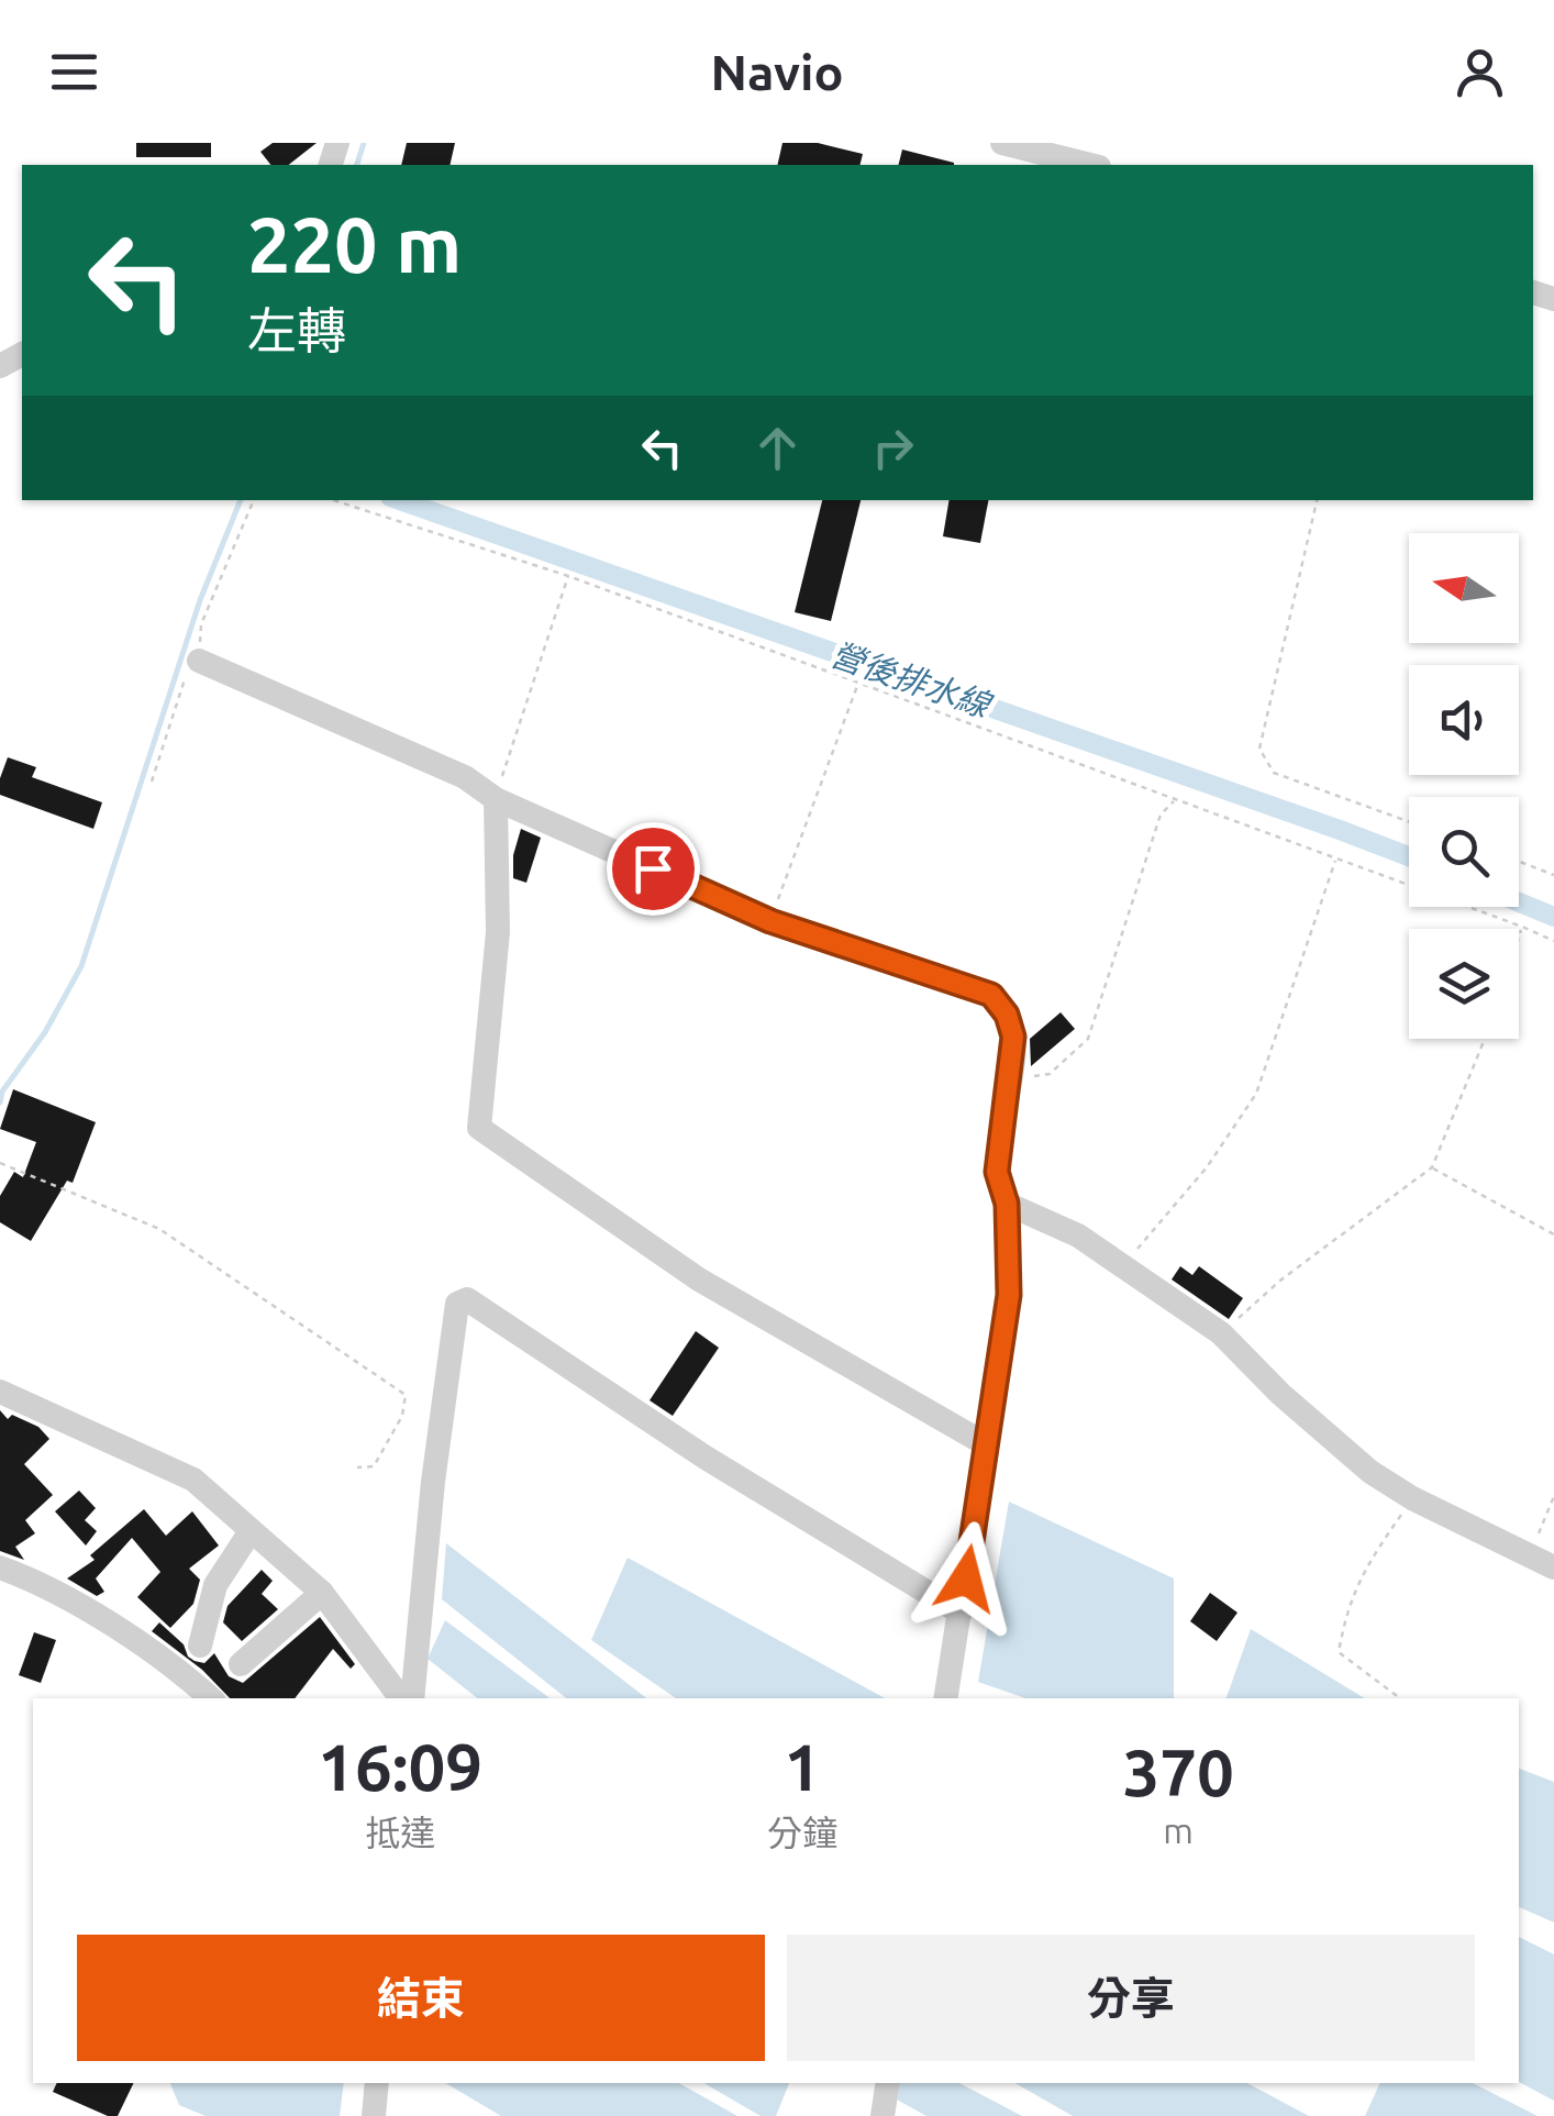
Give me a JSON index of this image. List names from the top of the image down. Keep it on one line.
{"water":["營後排水線"],"north":"left","page":{"header":"Navio","turn":["220 m","左轉"],"eta":["16:09","抵達","1","分鐘","370","m"],"buttons":["結束","分享"]}}
